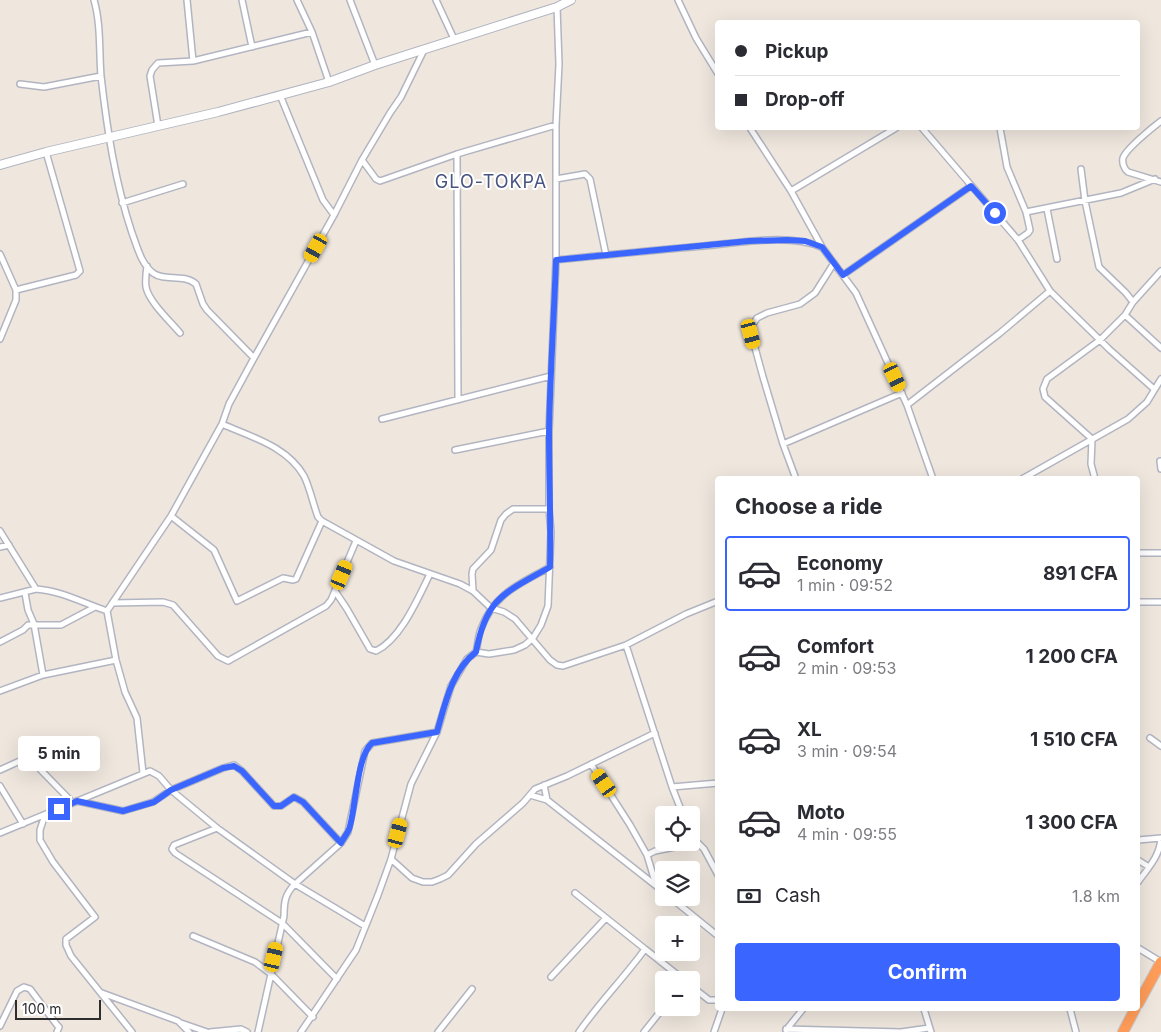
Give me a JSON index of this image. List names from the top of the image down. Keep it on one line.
{"districts":["GLO-TOKPA"],"scale_bar":"100 m","page":{"banner":["Pickup","Drop-off"],"heading":"Choose a ride","list":[{"name":"Economy","note":"1 min · 09:52","value":"891 CFA"},{"name":"Comfort","note":"2 min · 09:53","value":"1 200 CFA"},{"name":"XL","note":"3 min · 09:54","value":"1 510 CFA"},{"name":"Moto","note":"4 min · 09:55","value":"1 300 CFA"}],"bubble":"5 min","map_buttons":["+","−"],"pay":["Cash","1.8 km"],"buttons":"Confirm","scale":"100 m"}}
